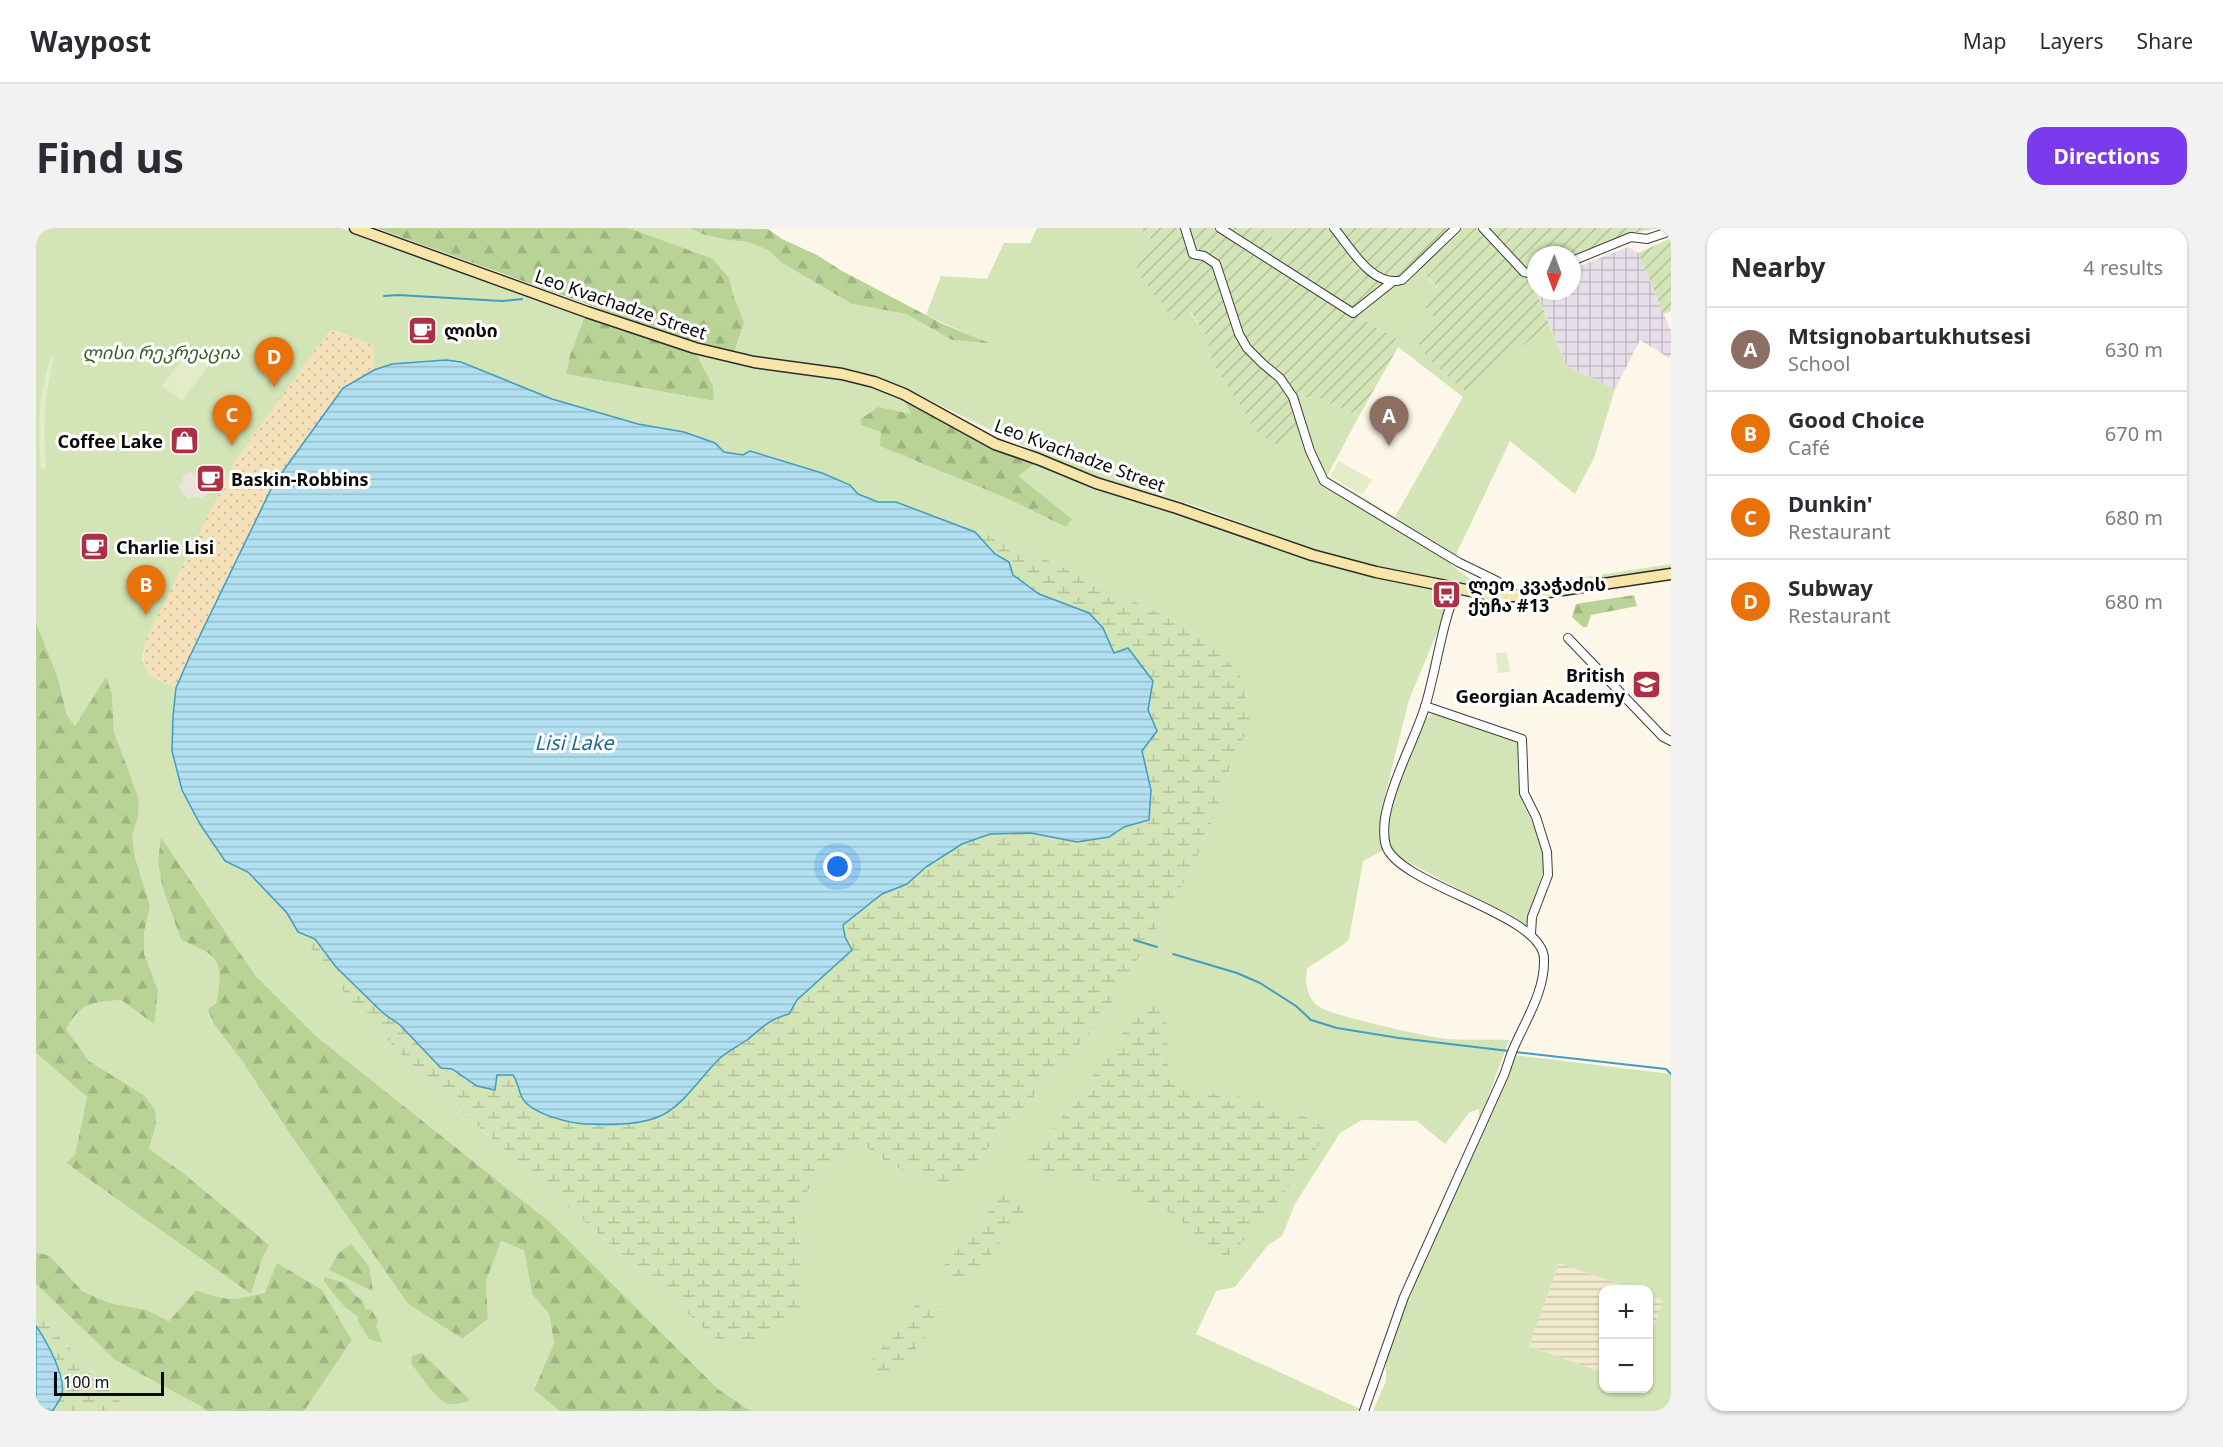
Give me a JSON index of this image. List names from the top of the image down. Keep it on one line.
{"streets":{"main road":["Leo Kvachadze Street"]},"water":["Lisi Lake"],"parks":["ლისი რეკრეაცია"],"places":{"cafe":["ლისი","Baskin-Robbins","Charlie Lisi"],"shop":["Coffee Lake"],"bus stop":["ლეო კვაჭაძის ქუჩა #13"],"school or university":["British Georgian Academy"]},"scale_bar":"100 m","north":"bottom","page":{"header":"Waypost","nav":["Map","Layers","Share"],"buttons":"Directions","title":"Find us","heading":["Nearby","4 results"],"list":[{"mark":"A","name":"Mtsignobartukhutsesi","note":"School","value":"630 m"},{"mark":"B","name":"Good Choice","note":"Café","value":"670 m"},{"mark":"C","name":"Dunkin'","note":"Restaurant","value":"680 m"},{"mark":"D","name":"Subway","note":"Restaurant","value":"680 m"}],"pins":["D","C","A","B"],"map_buttons":["+","−"],"scale":"100 m"}}
